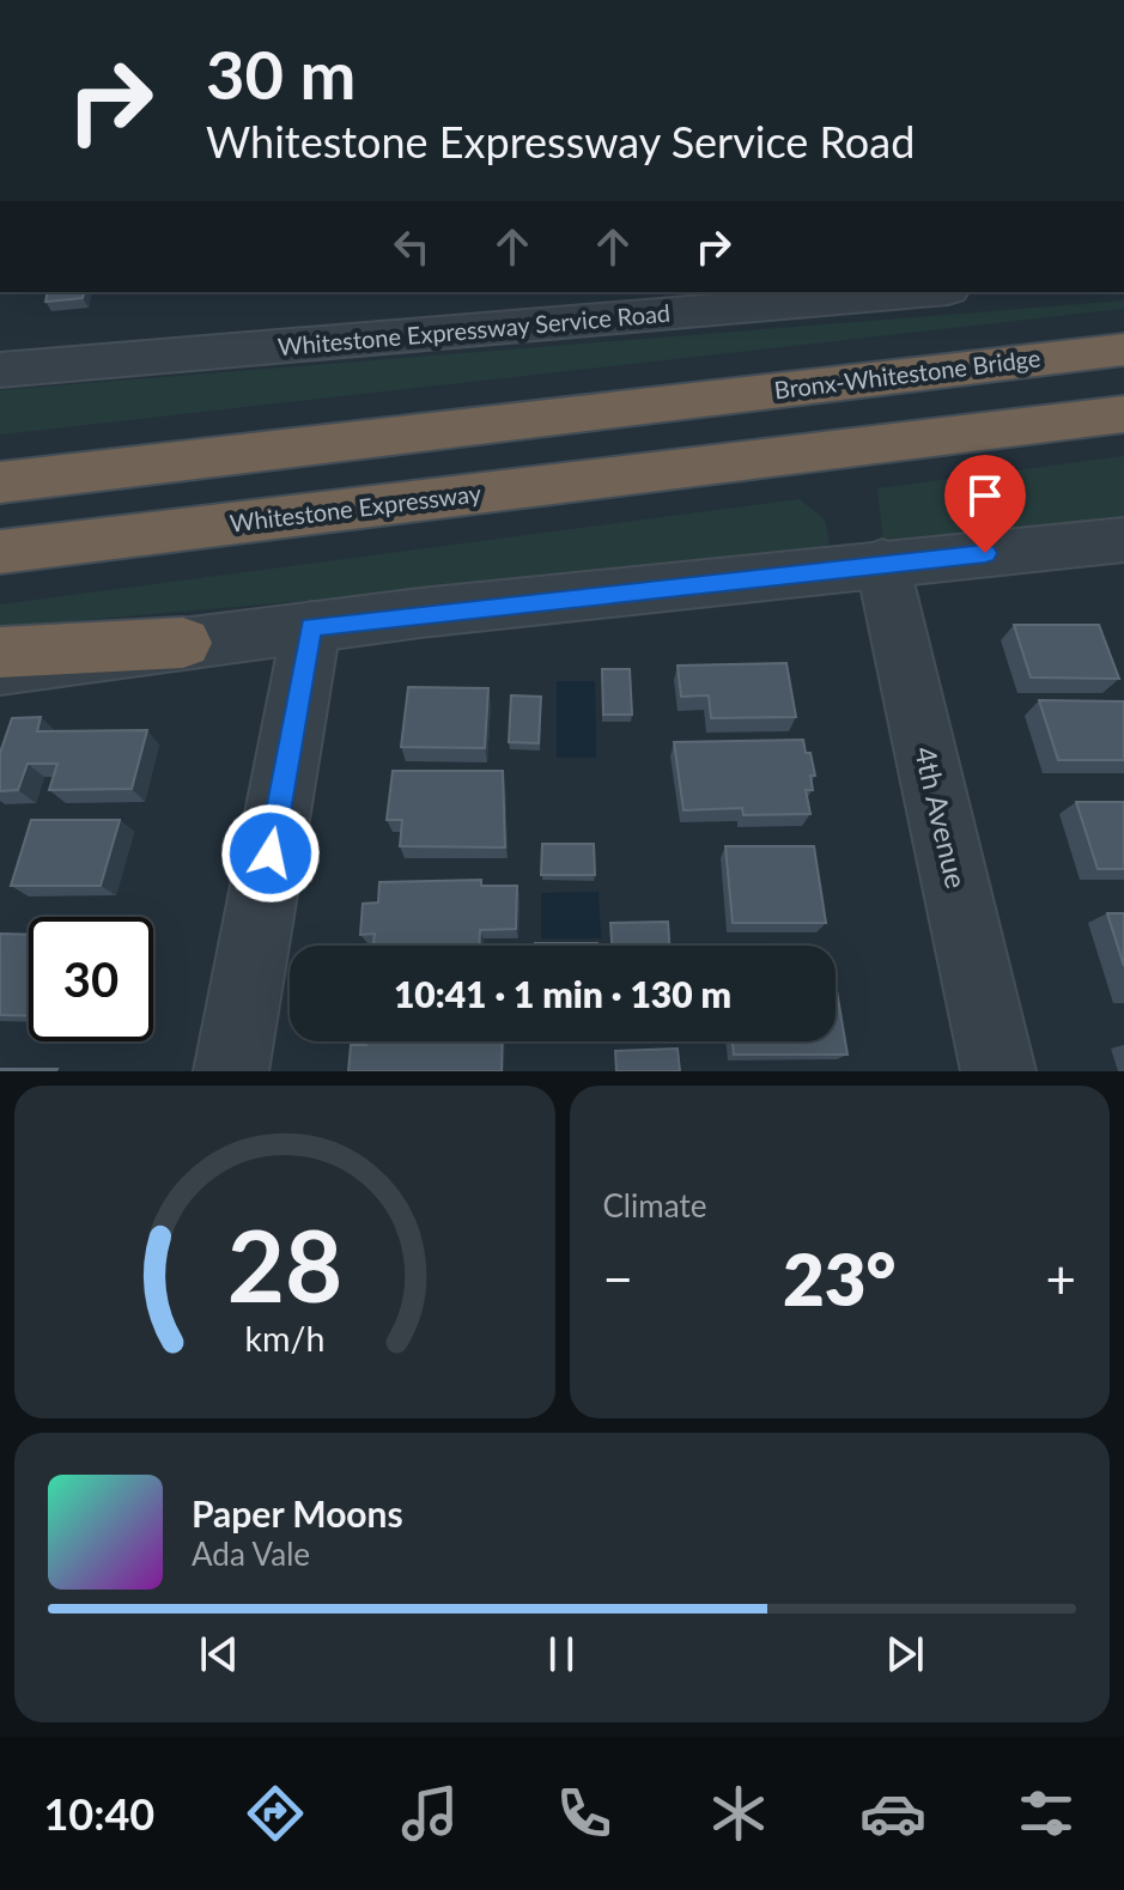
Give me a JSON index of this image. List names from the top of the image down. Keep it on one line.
{"streets":{"highway":["Bronx-Whitestone Bridge","Whitestone Expressway"],"street":["Whitestone Expressway Service Road","4th Avenue"]},"page":{"turn":["30 m","Whitestone Expressway Service Road"],"limit":"30","trip":"10:41 · 1 min · 130 m","tile":"Climate","heat":["−","23°","+"],"song":["Paper Moons","Ada Vale"],"tabs":"10:40","gauge":["28","km/h"]}}
